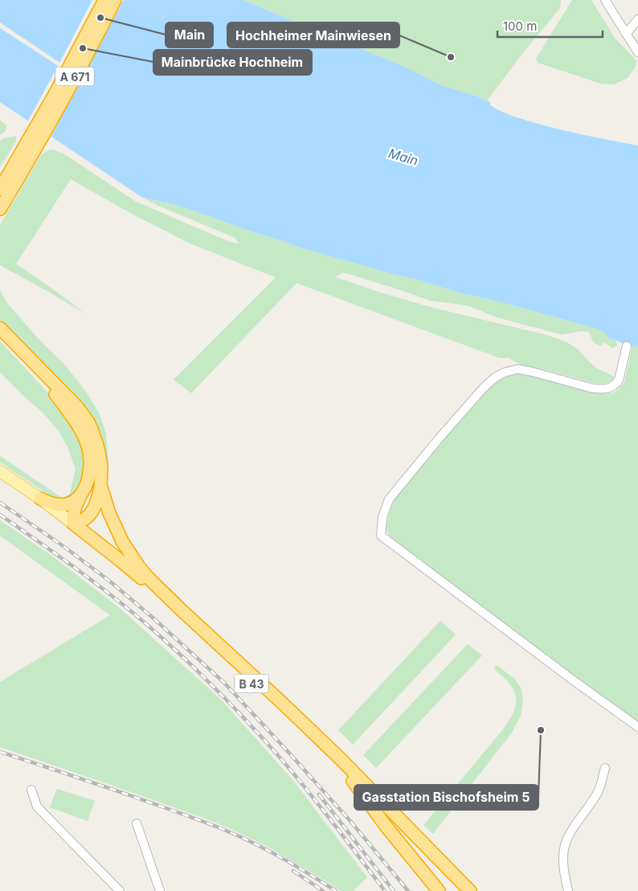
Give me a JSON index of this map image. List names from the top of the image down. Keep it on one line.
{"streets":{"highway":["A 671","B 43"]},"water":["Main"],"places":["Main","Mainbrücke Hochheim","Hochheimer Mainwiesen","Gasstation Bischofsheim 5"],"scale_bar":"100 m"}
